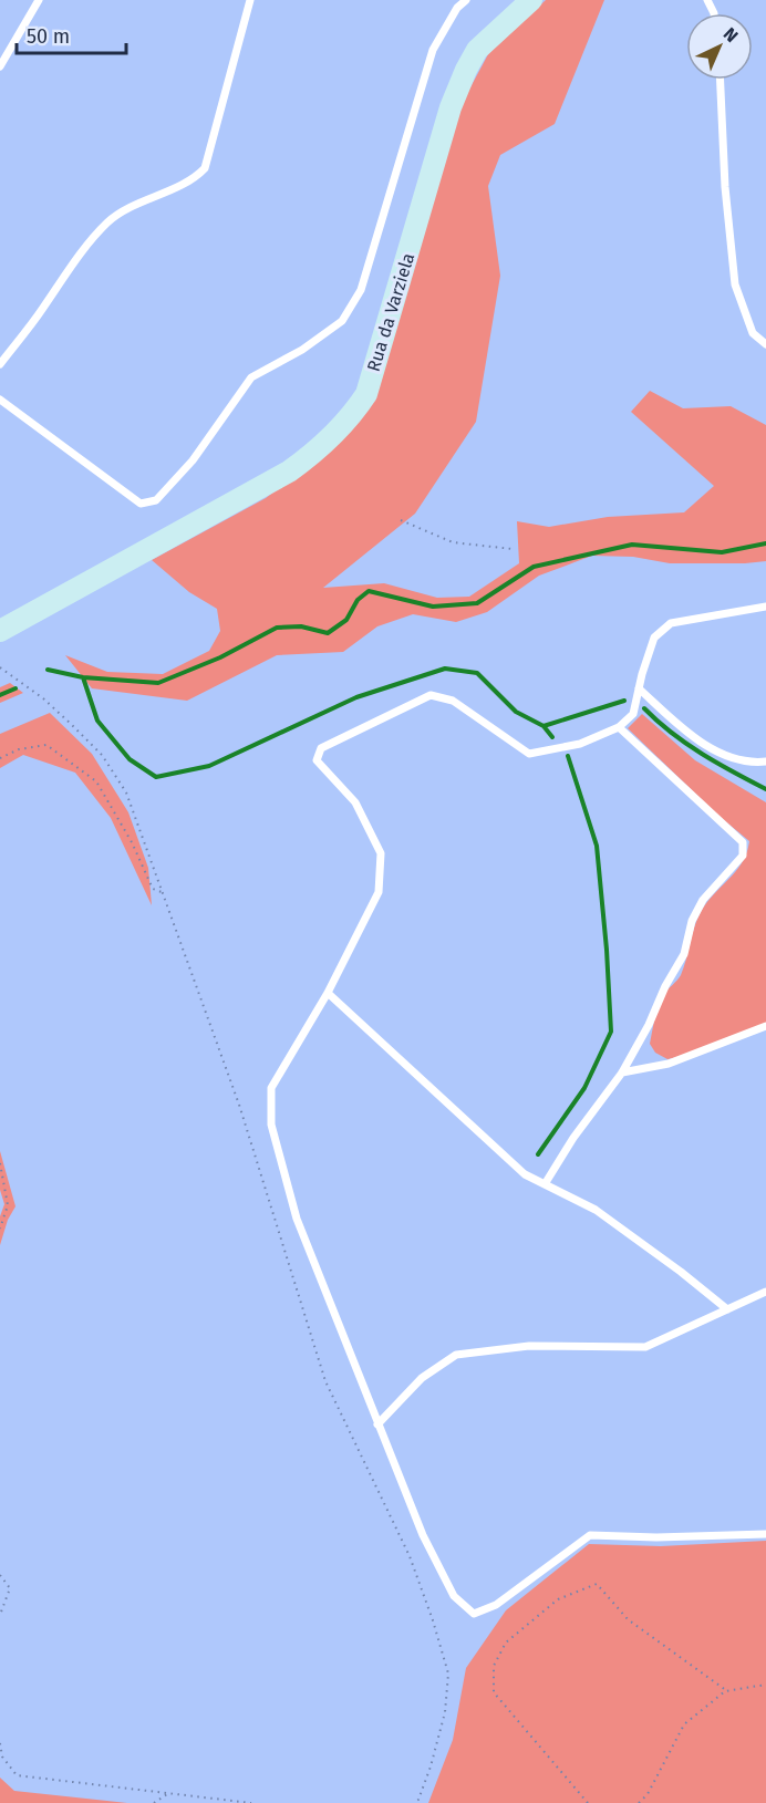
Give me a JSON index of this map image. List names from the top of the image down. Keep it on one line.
{"streets":{"main road":["Rua da Varziela"]},"scale_bar":"50 m","north":"top right"}
